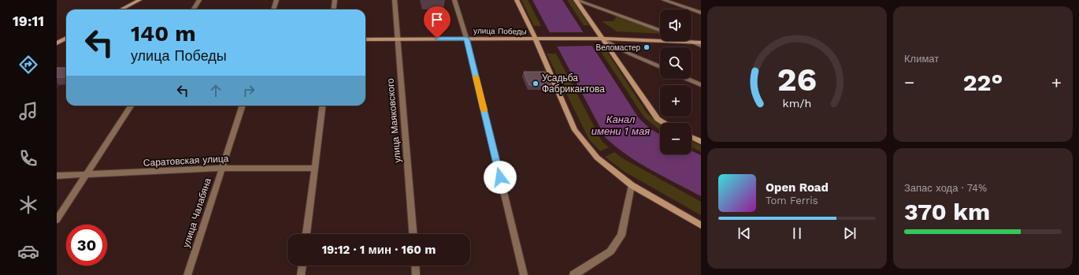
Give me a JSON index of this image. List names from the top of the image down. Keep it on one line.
{"streets":{"main road":["улица Победы"],"street":["улица Маяковского","Саратовская улица","улица Чалабяна"]},"crossings":[["улица Победы","улица Маяковского"],["Саратовская улица","улица Чалабяна"]],"water":["Канал имени 1 мая"],"places":["Веломастер","Усадьба Фабрикантова"],"page":{"tabs":"19:11","tile":["Климат",["Запас хода · 74%","370 km"]],"map_buttons":["+","−"],"turn":["140 m","улица Победы"],"heat":["−","22°","+"],"song":["Open Road","Tom Ferris"],"limit":"30","trip":"19:12 · 1 мин · 160 m","gauge":["26","km/h"]}}
